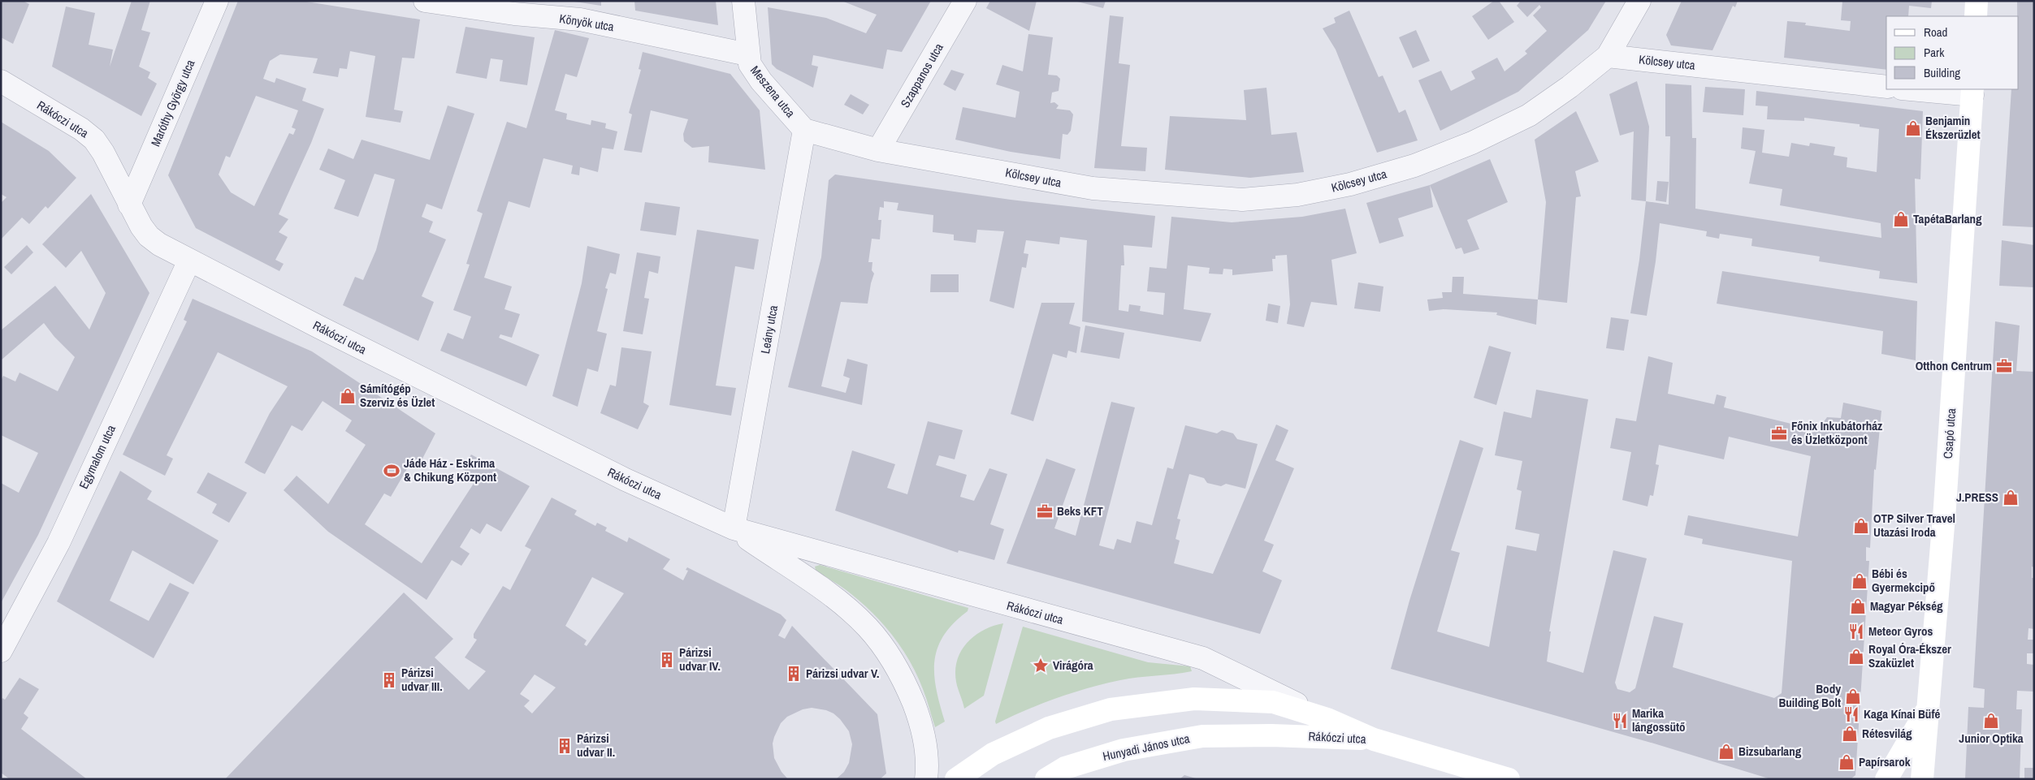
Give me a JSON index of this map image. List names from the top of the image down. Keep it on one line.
{"streets":{"street":["Könyök utca","Kölcsey utca","Szappanos utca","Meszena utca","Maróthy György utca","Rákóczi utca","Leány utca","Csapó utca","Egymalom utca","Hunyadi János utca"]},"crossings":[["Könyök utca","Meszena utca"],["Kölcsey utca","Szappanos utca"],["Kölcsey utca","Meszena utca"],["Kölcsey utca","Leány utca"],["Meszena utca","Leány utca"],["Maróthy György utca","Rákóczi utca"],["Rákóczi utca","Leány utca"],["Rákóczi utca","Egymalom utca"],["Rákóczi utca","Hunyadi János utca"]],"places":{"shop":["Benjamin Ékszerüzlet","TapétaBarlang","Sámítógép Szerviz és Üzlet","J.PRESS","OTP Silver Travel Utazási Iroda","Bébi és Gyermekcipő","Magyar Pékség","Royal Óra-Ékszer Szaküzlet","Body Building Bolt","Junior Optika","Rétesvilág","Bizsubarlang","Papírsarok"],"office":["Otthon Centrum","Főnix Inkubátorház és Üzletközpont","Beks KFT"],"sports":["Jáde Ház - Eskrima & Chikung Központ"],"restaurant":["Meteor Gyros","Kaga Kínai Büfé","Marika lángossütő"],"building":["Párizsi udvar IV.","Párizsi udvar V.","Párizsi udvar III.","Párizsi udvar II."],"place":["Virágóra"]},"legend":["Road","Park","Building"]}
